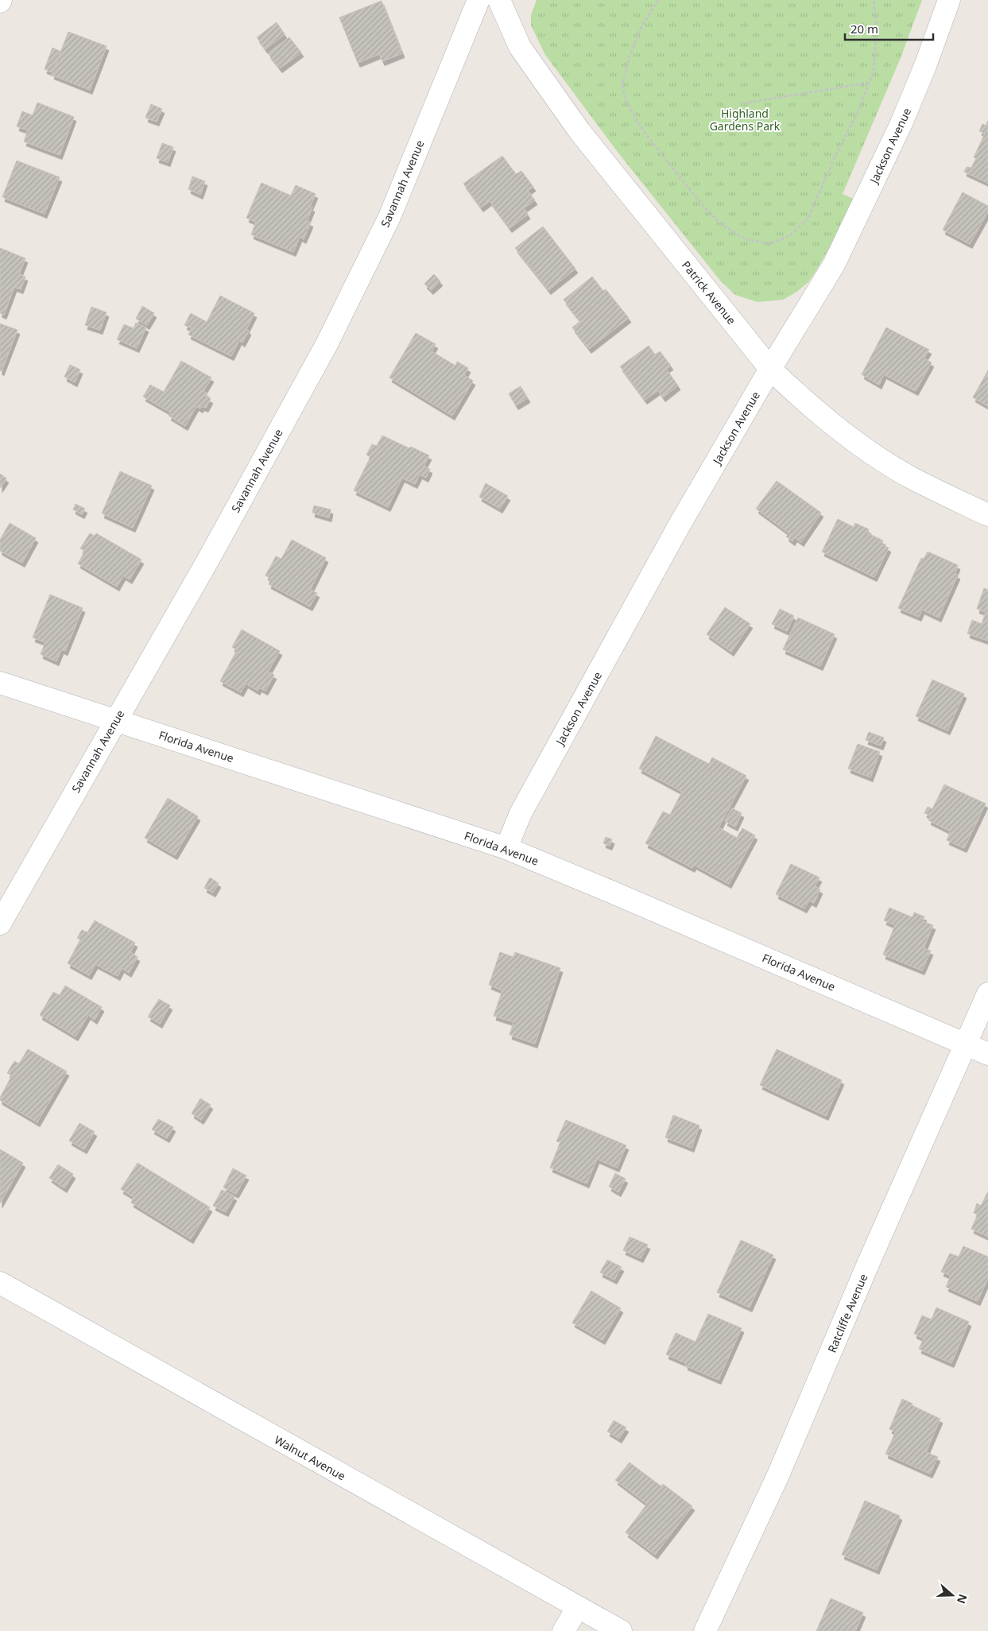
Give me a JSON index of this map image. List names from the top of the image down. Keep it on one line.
{"streets":{"street":["Jackson Avenue","Savannah Avenue","Patrick Avenue","Florida Avenue","Ratcliffe Avenue","Walnut Avenue"]},"crossings":[["Jackson Avenue","Patrick Avenue"],["Jackson Avenue","Florida Avenue"],["Savannah Avenue","Florida Avenue"],["Florida Avenue","Ratcliffe Avenue"]],"parks":["Highland Gardens Park"],"scale_bar":"20 m","north":"right"}
